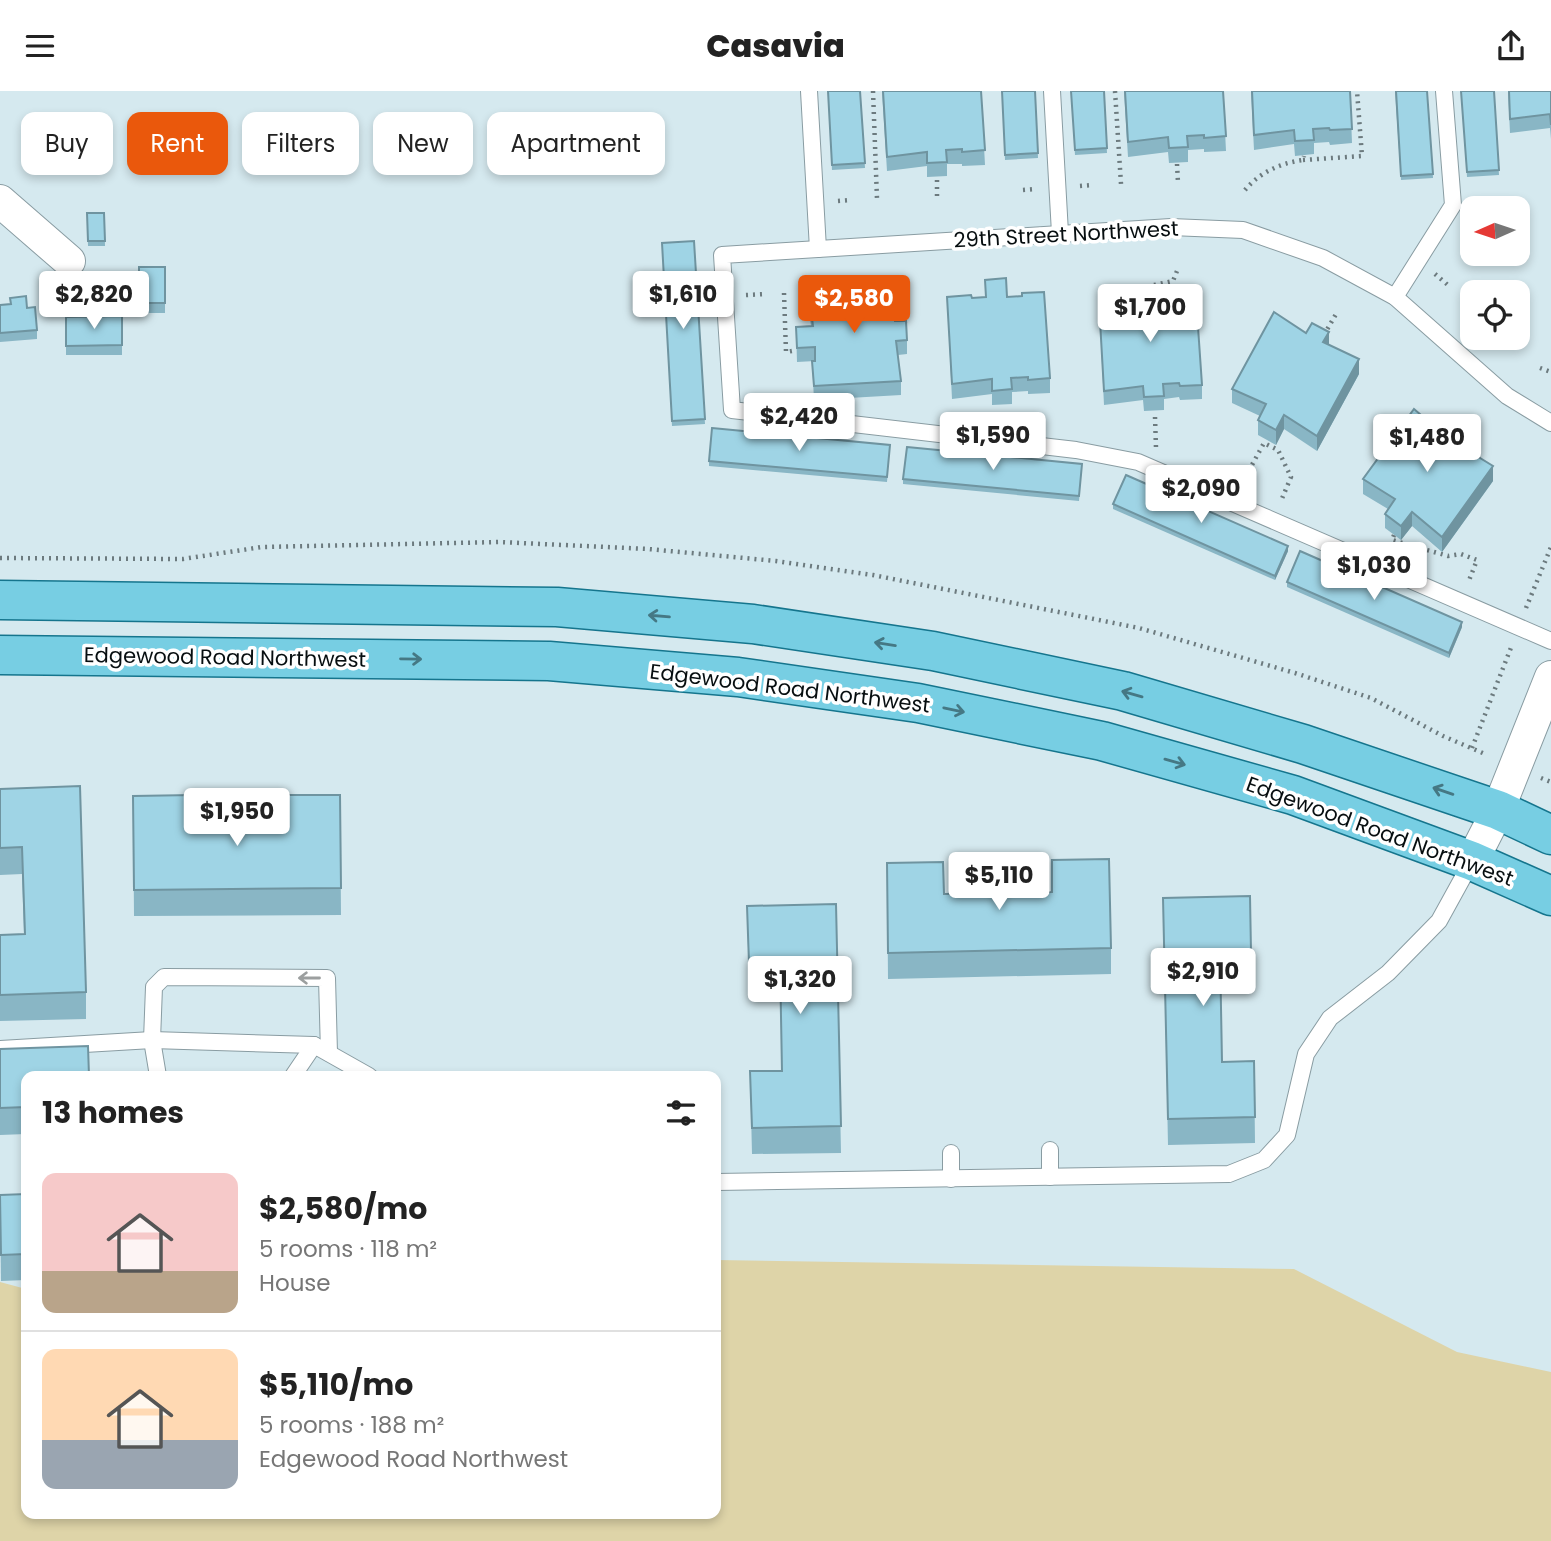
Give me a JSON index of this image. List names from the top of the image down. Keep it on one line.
{"streets":{"main road":["Edgewood Road Northwest"],"lane":["29th Street Northwest"]},"north":"left","page":{"header":"Casavia","chip":["Buy","Rent","Filters","New","Apartment"],"price":["$2,820","$1,610","$2,580","$1,700","$2,420","$1,590","$1,480","$2,090","$1,030","$1,950","$5,110","$2,910","$1,320"],"heading":"13 homes","list":[{"name":"$2,580/mo","note":"5 rooms · 118 m² · House"},{"name":"$5,110/mo","note":"5 rooms · 188 m² · Edgewood Road Northwest"}]}}
